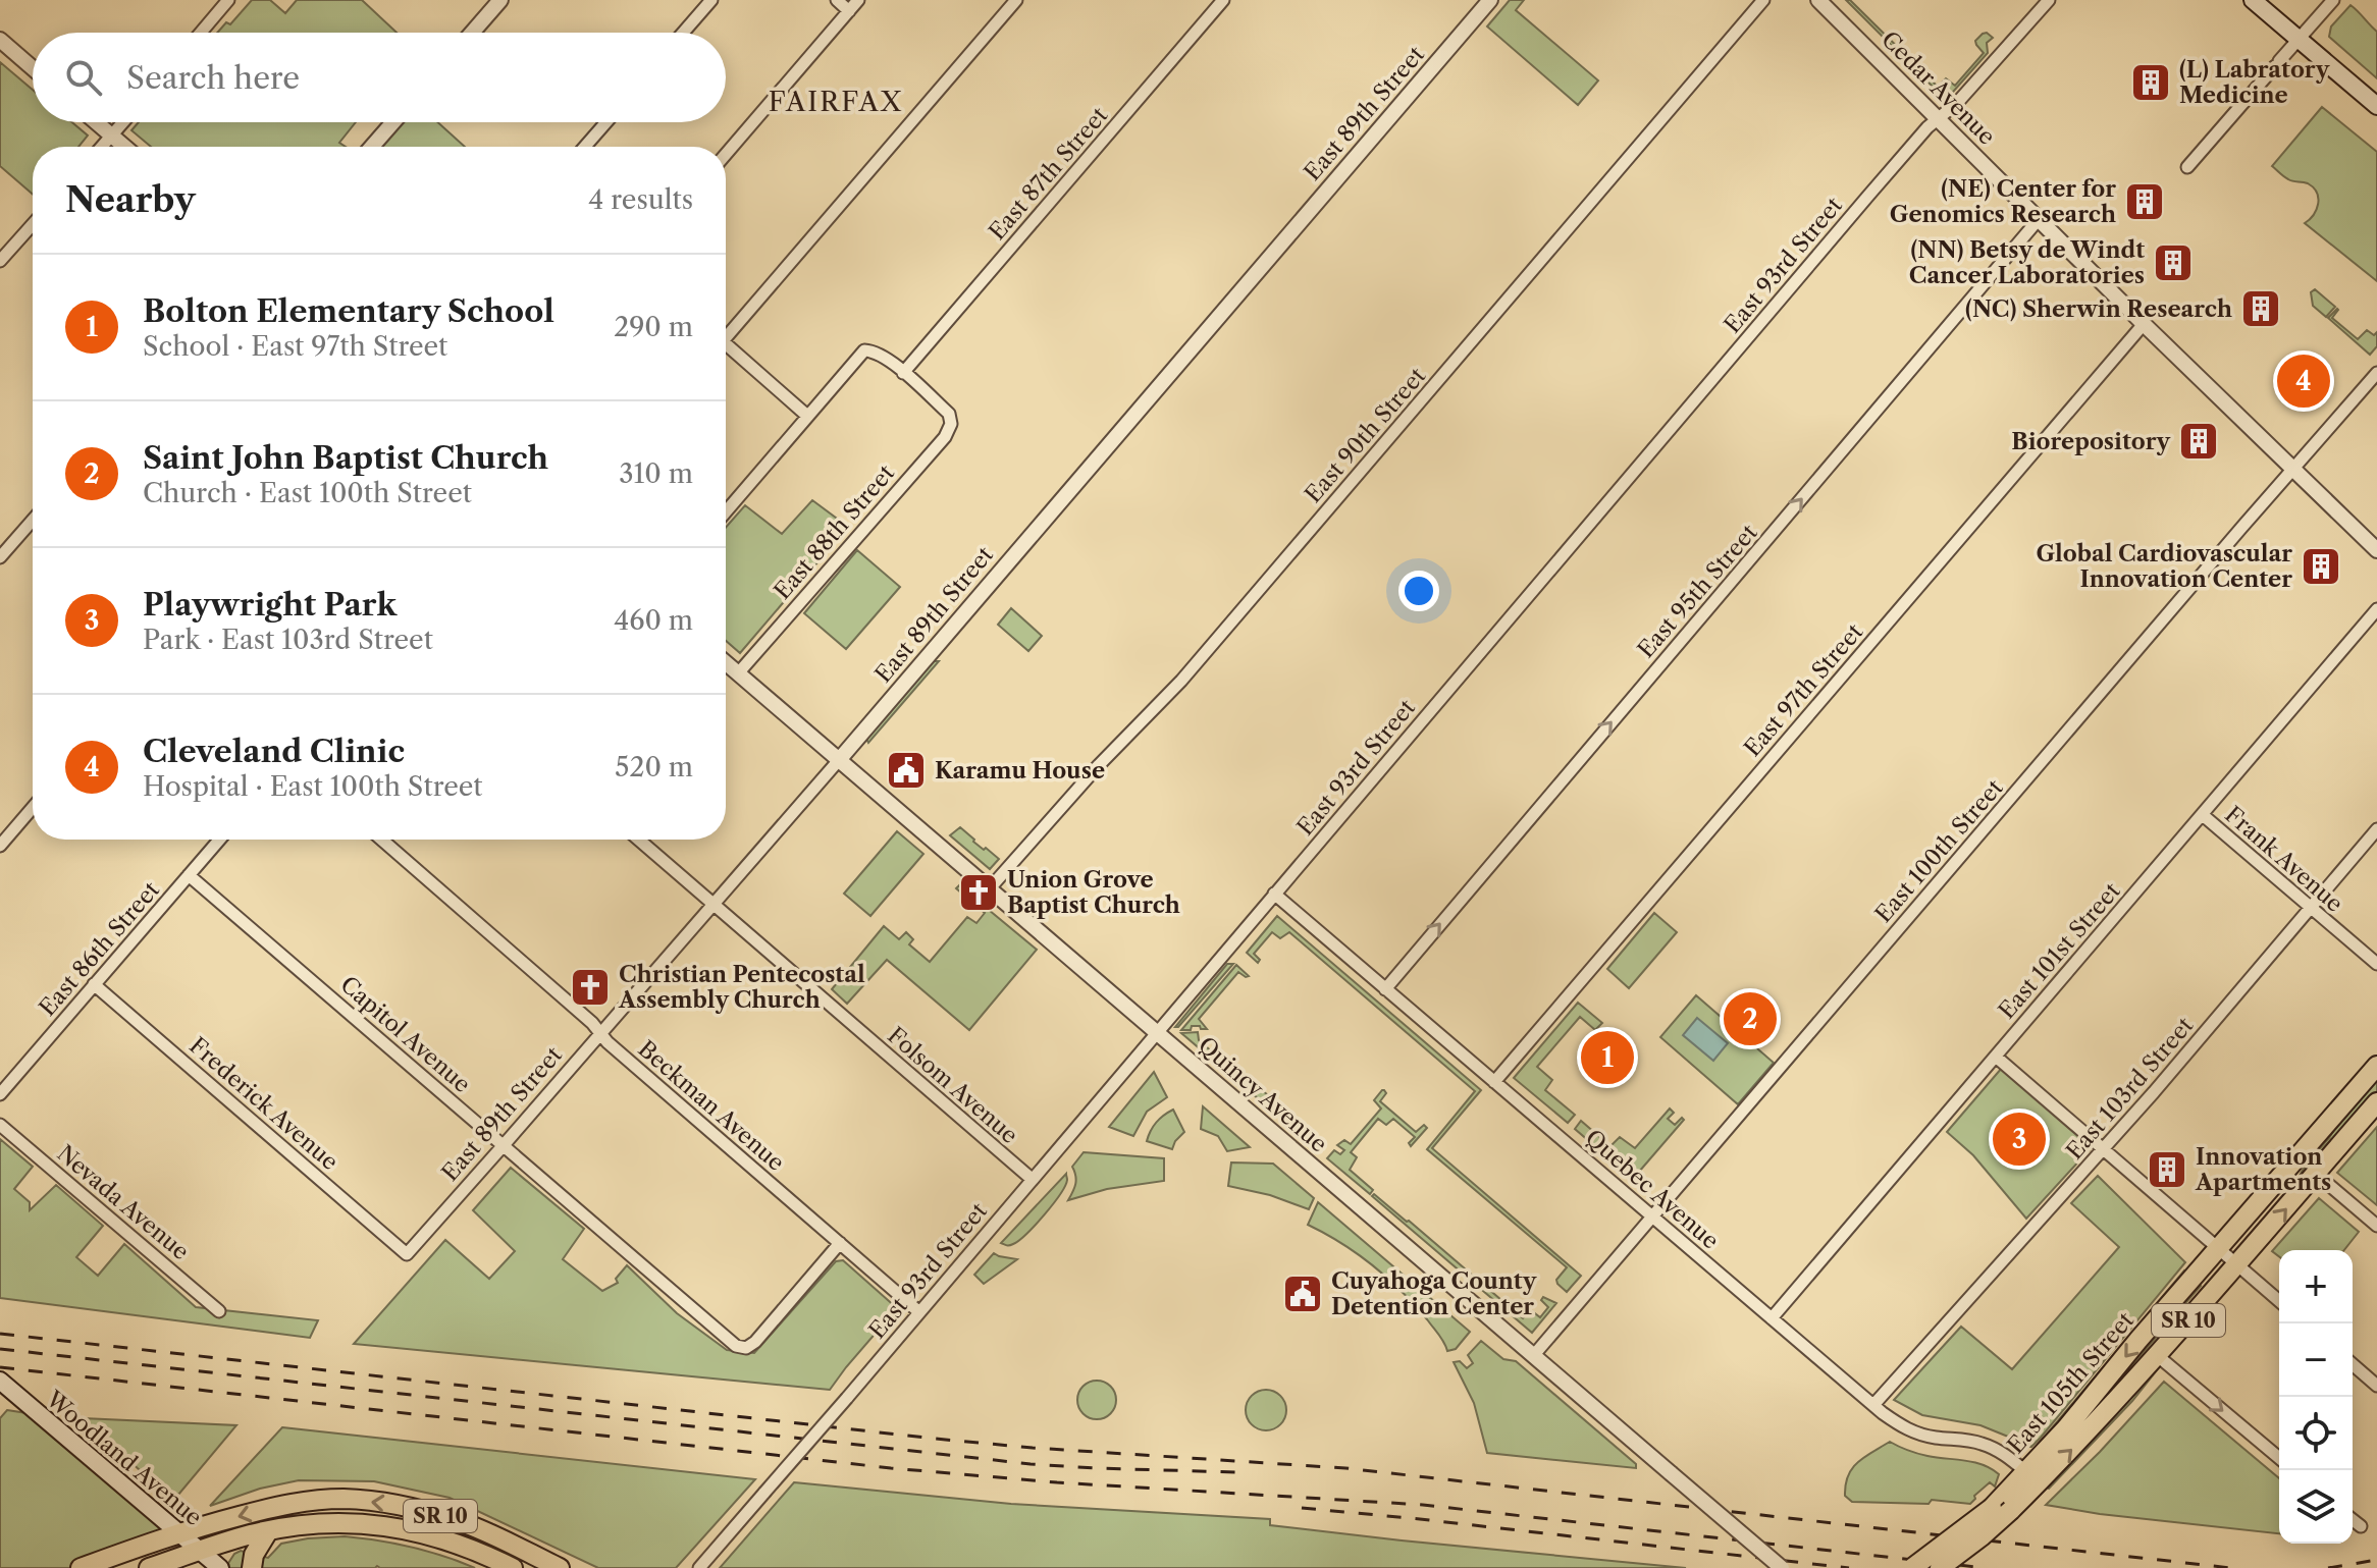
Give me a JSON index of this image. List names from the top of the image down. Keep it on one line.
{"streets":{"main road":["SR 10","East 105th Street","Woodland Avenue"],"street":["Cedar Avenue","East 89th Street","East 87th Street","East 93rd Street","East 90th Street","East 88th Street","East 95th Street","East 97th Street","East 100th Street","Frank Avenue","East 86th Street","East 101st Street","Capitol Avenue","Folsom Avenue","East 103rd Street","Quincy Avenue","Frederick Avenue","Beckman Avenue","Quebec Avenue","Nevada Avenue"]},"crossings":[["Cedar Avenue","East 93rd Street"],["Cedar Avenue","East 95th Street"],["Cedar Avenue","East 97th Street"],["Cedar Avenue","East 100th Street"],["East 89th Street","Capitol Avenue"],["East 89th Street","Folsom Avenue"],["East 89th Street","Quincy Avenue"],["East 89th Street","Frederick Avenue"],["East 89th Street","Beckman Avenue"],["East 87th Street","East 88th Street"],["East 93rd Street","Folsom Avenue"],["East 93rd Street","Quincy Avenue"],["East 93rd Street","Beckman Avenue"],["East 93rd Street","Quebec Avenue"],["East 90th Street","Quincy Avenue"],["East 88th Street","Quincy Avenue"],["East 95th Street","Quebec Avenue"],["East 97th Street","Quebec Avenue"],["East 100th Street","Quincy Avenue"],["East 100th Street","Quebec Avenue"],["Frank Avenue","East 101st Street"],["Frank Avenue","East 103rd Street"],["East 86th Street","Capitol Avenue"],["East 86th Street","Frederick Avenue"],["East 101st Street","Quebec Avenue"],["Capitol Avenue","Beckman Avenue"],["East 103rd Street","Quebec Avenue"],["Quebec Avenue","East 105th Street"],["SR 10","Woodland Avenue"]],"one_way":["East 95th Street"],"districts":["FAIRFAX"],"places":{"building":["(L) Labratory Medicine","(NE) Center for Genomics Research","(NN) Betsy de Windt Cancer Laboratories","(NC) Sherwin Research","Biorepository","Global Cardiovascular Innovation Center","Innovation Apartments"],"public building":["Karamu House","Cuyahoga County Detention Center"],"church":["Union Grove Baptist Church","Christian Pentecostal Assembly Church"]},"page":{"search":"Search here","heading":["Nearby","4 results"],"list":[{"mark":"1","name":"Bolton Elementary School","note":"School · East 97th Street","value":"290 m"},{"mark":"2","name":"Saint John Baptist Church","note":"Church · East 100th Street","value":"310 m"},{"mark":"3","name":"Playwright Park","note":"Park · East 103rd Street","value":"460 m"},{"mark":"4","name":"Cleveland Clinic","note":"Hospital · East 100th Street","value":"520 m"}],"pins":["4","2","1","3"],"map_buttons":["+","−"]}}
